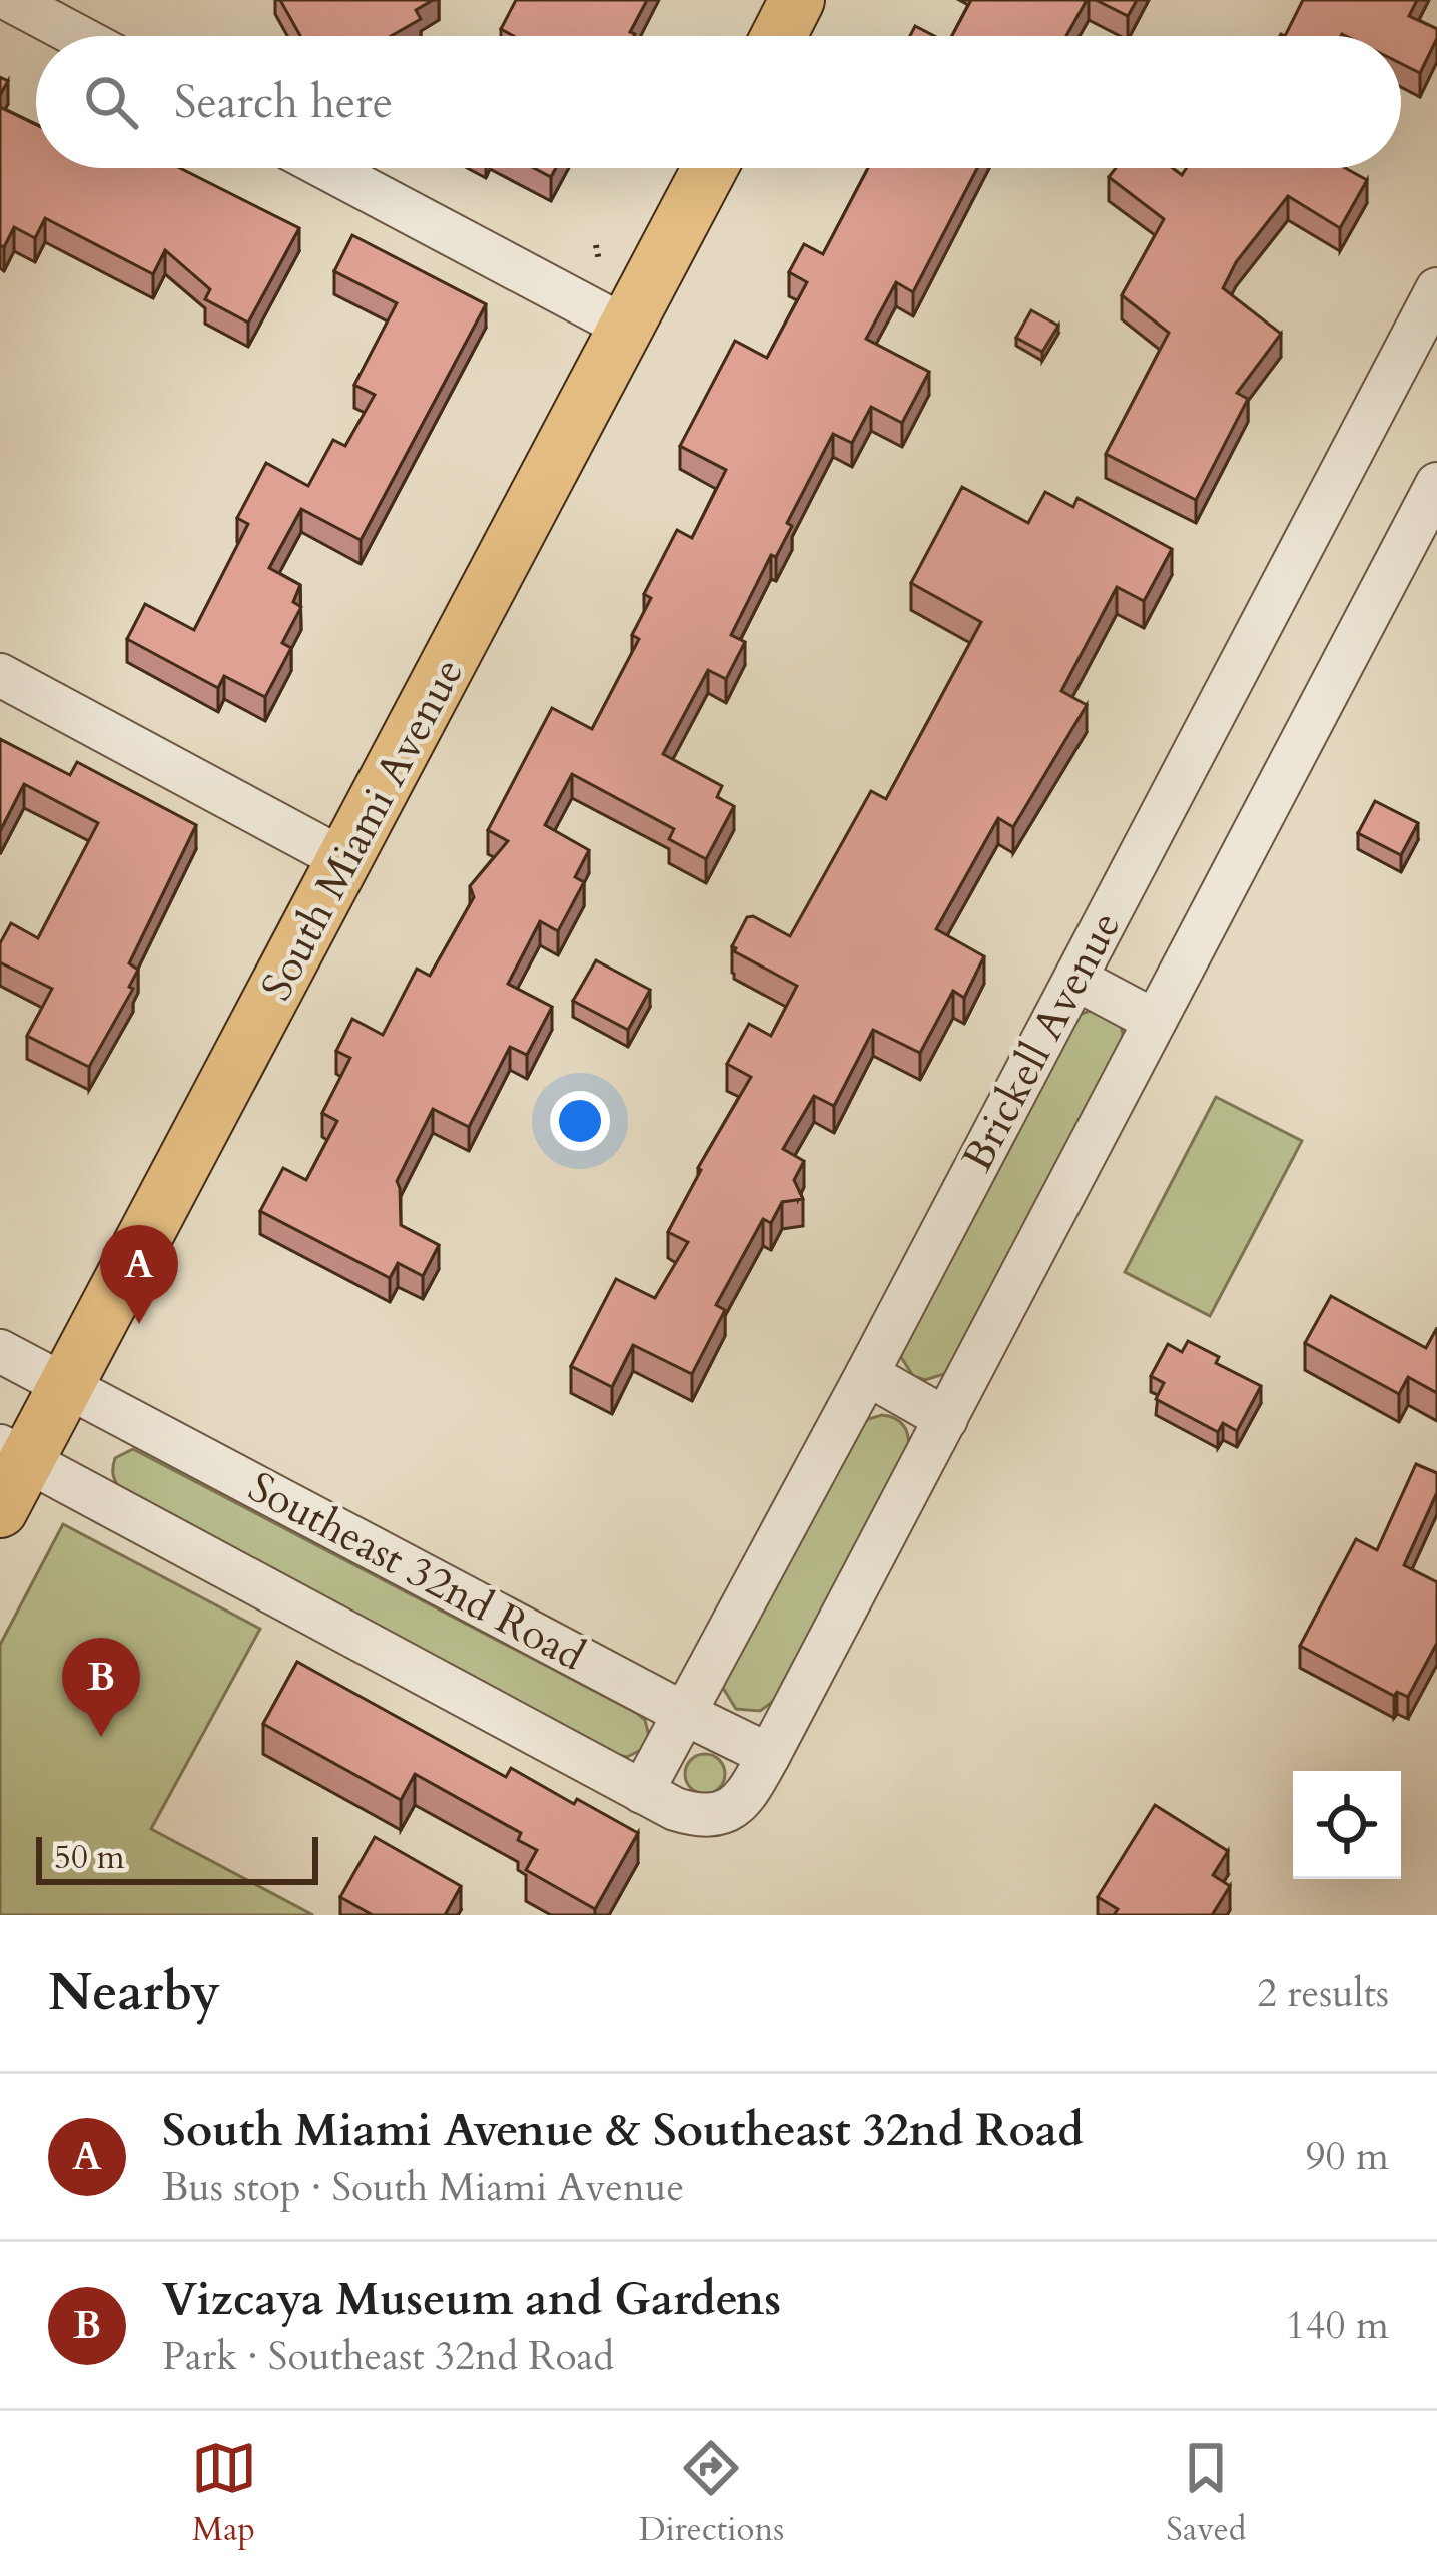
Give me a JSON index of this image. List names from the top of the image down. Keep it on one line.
{"streets":{"main road":["South Miami Avenue"],"street":["Brickell Avenue","Southeast 32nd Road"]},"crossings":[["South Miami Avenue","Southeast 32nd Road"],["Brickell Avenue","Southeast 32nd Road"]],"scale_bar":"50 m","page":{"search":"Search here","pins":["A","B"],"scale":"50 m","heading":["Nearby","2 results"],"list":[{"mark":"A","name":"South Miami Avenue & Southeast 32nd Road","note":"Bus stop · South Miami Avenue","value":"90 m"},{"mark":"B","name":"Vizcaya Museum and Gardens","note":"Park · Southeast 32nd Road","value":"140 m"}],"nav":["Map","Directions","Saved"]}}
